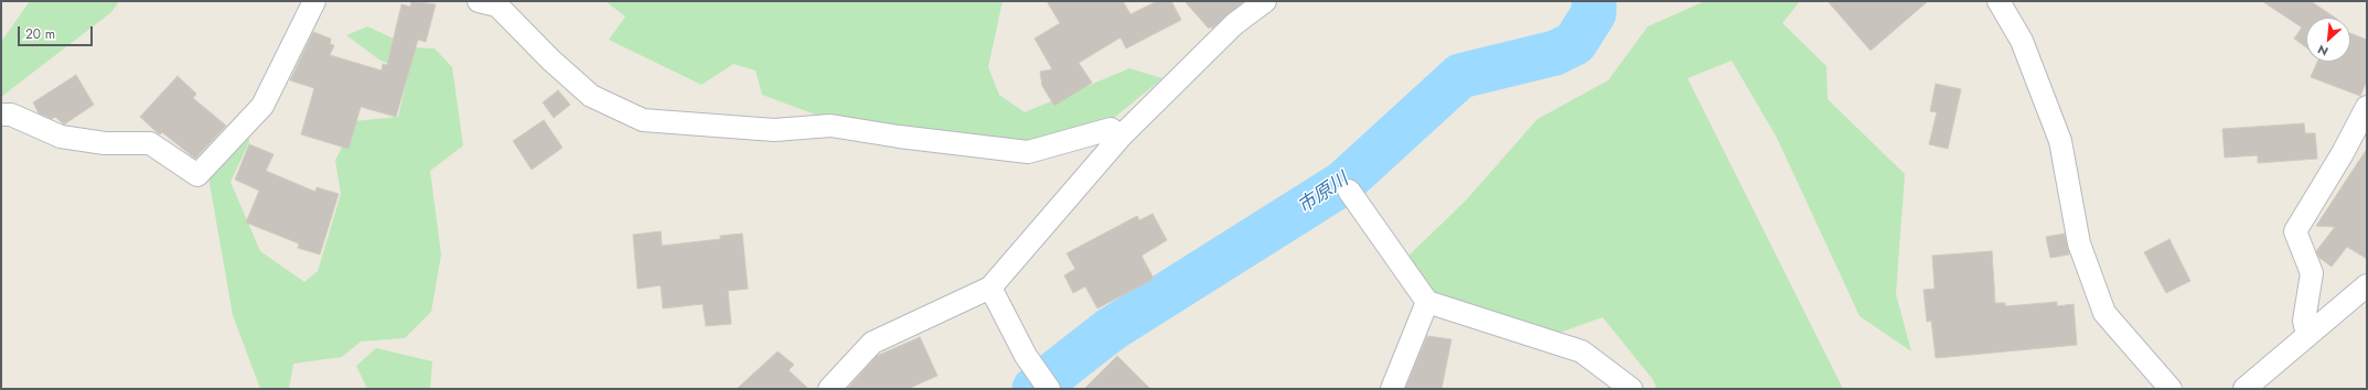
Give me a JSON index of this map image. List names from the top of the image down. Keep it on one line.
{"water":["市原川"],"scale_bar":"20 m","north":"bottom left"}
